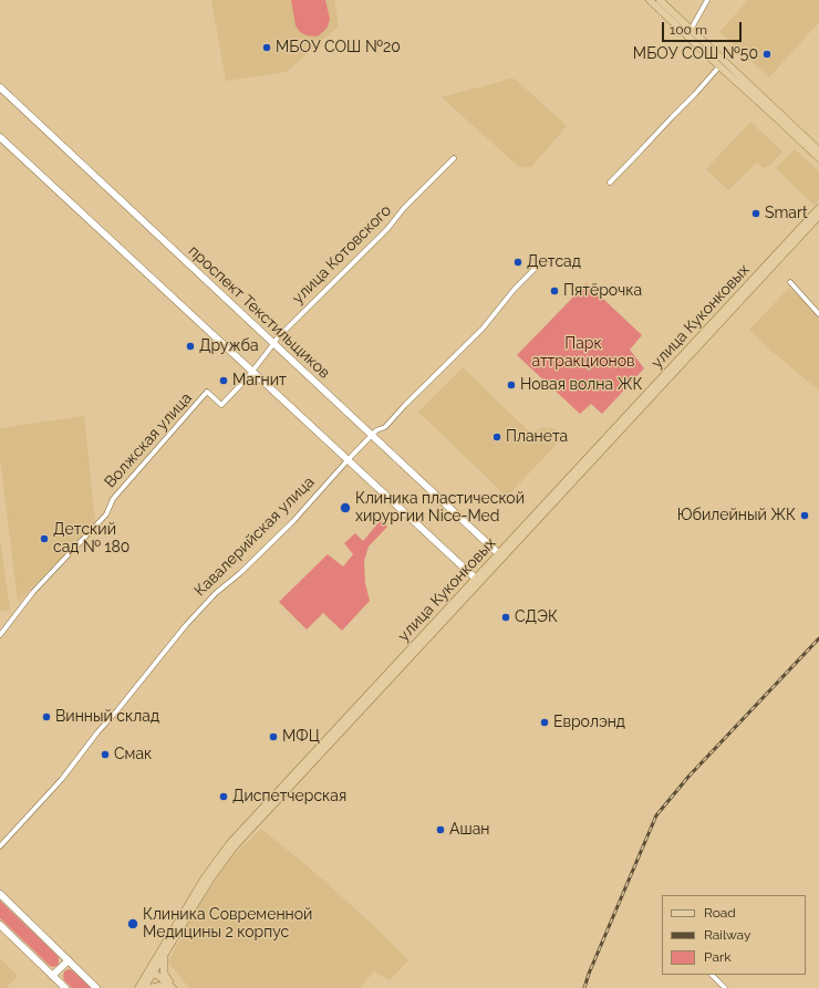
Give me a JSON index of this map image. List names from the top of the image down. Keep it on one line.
{"streets":{"main road":["проспект Текстильщиков","улица Куконковых"],"street":["улица Котовского","Волжская улица","Кавалерийская улица"]},"crossings":[["улица Котовского","проспект Текстильщиков"],["улица Котовского","Волжская улица"],["проспект Текстильщиков","улица Куконковых"],["проспект Текстильщиков","Кавалерийская улица"]],"parks":["Парк аттракционов"],"places":["МБОУ СОШ №20","МБОУ СОШ №50","Smart","Детсад","Пятёрочка","Дружба","Магнит","Новая волна ЖК","Планета","Клиника пластической хирургии Nice-Med","Юбилейный ЖК","Детский сад № 180","СДЭК","Винный склад","Евролэнд","МФЦ","Смак","Диспетчерская","Ашан","Клиника Современной Медицины 2 корпус"],"legend":["Road","Railway","Park"],"scale_bar":"100 m"}
